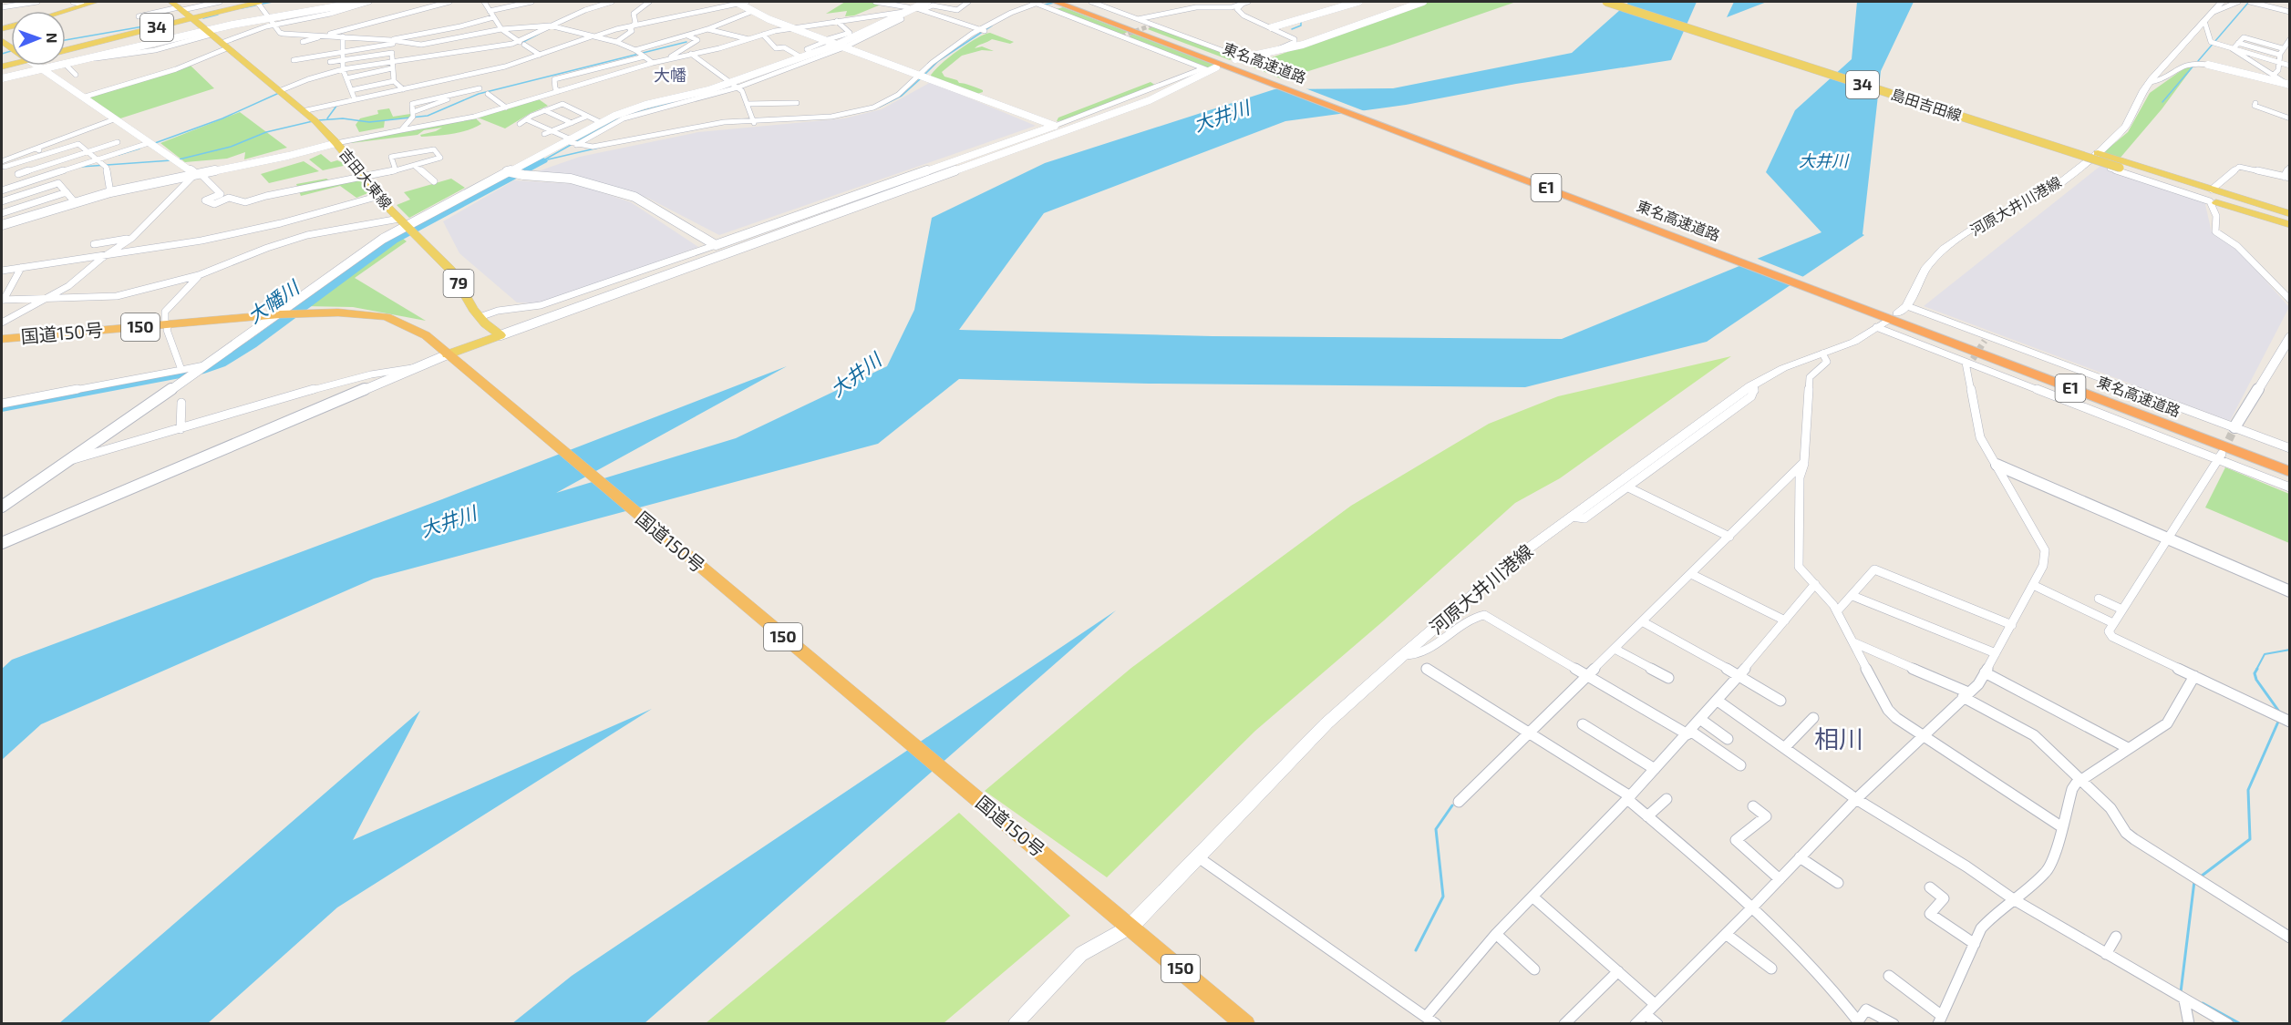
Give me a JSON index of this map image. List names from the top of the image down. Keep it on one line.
{"streets":{"highway":["東名高速道路","E1","150","国道150号"],"main road":["34","島田吉田線","吉田大東線","河原大井川港線","79"]},"crossings":[["34","吉田大東線"],["河原大井川港線","国道150号"]],"districts":["大幡","相川"],"water":["大井川","大幡川"],"north":"right"}
